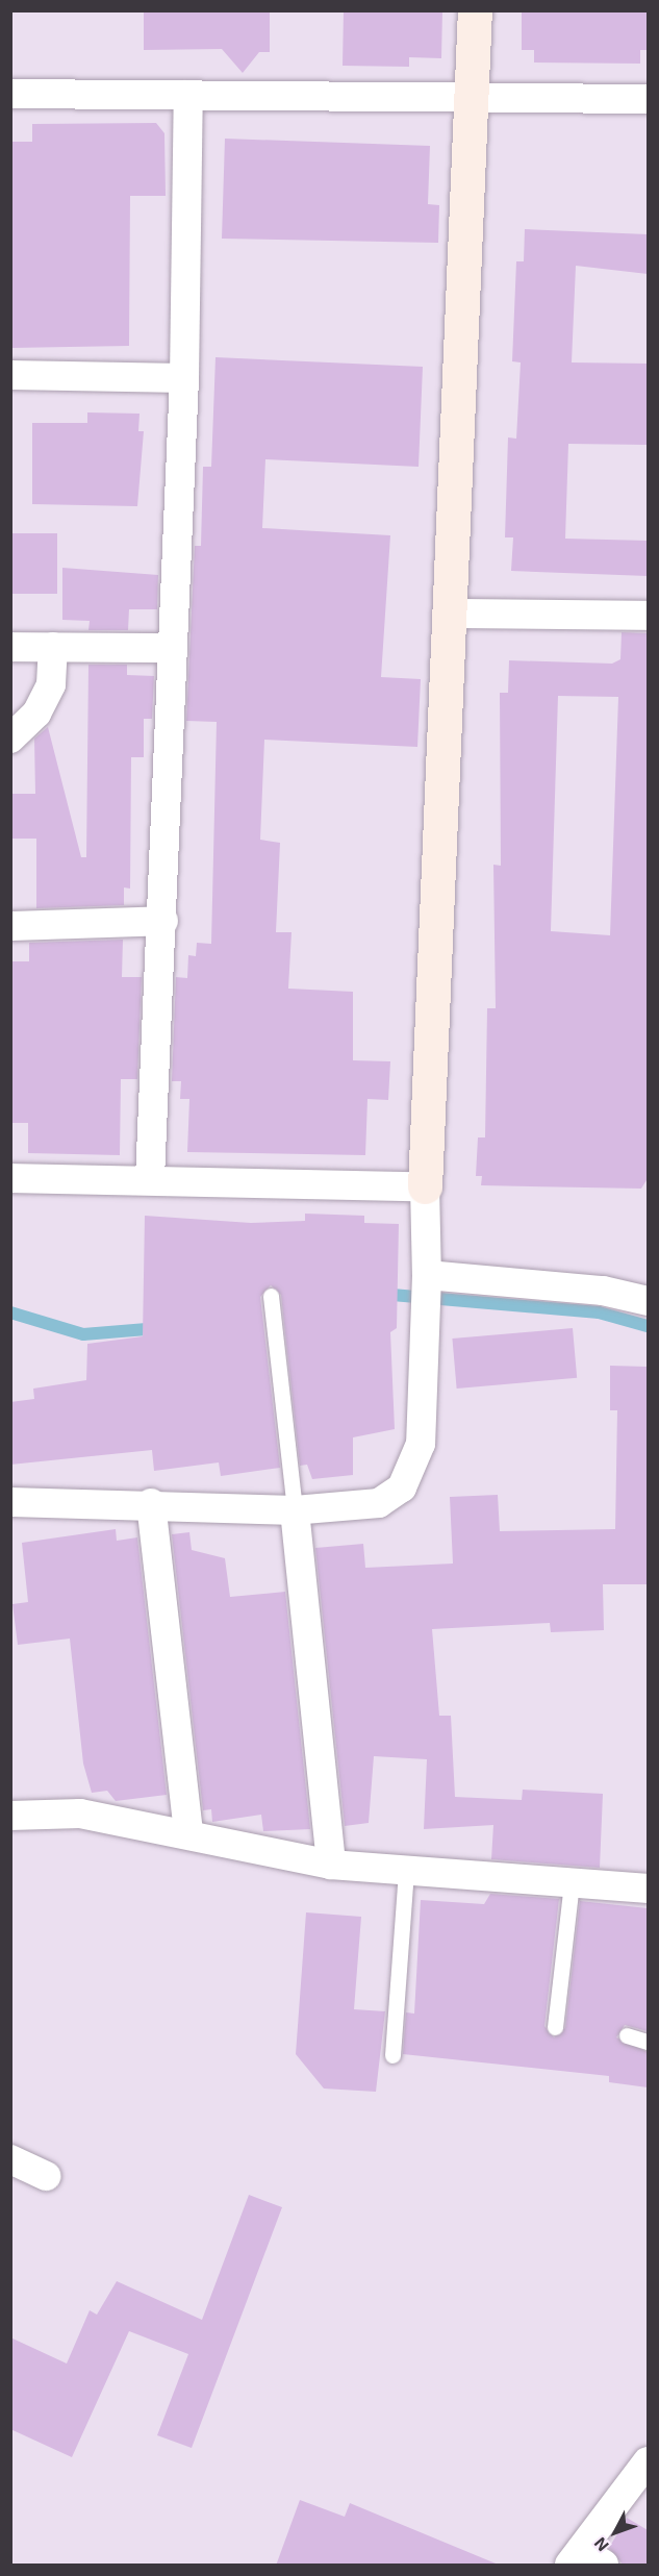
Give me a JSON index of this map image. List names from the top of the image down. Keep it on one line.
{"north":"bottom left"}
